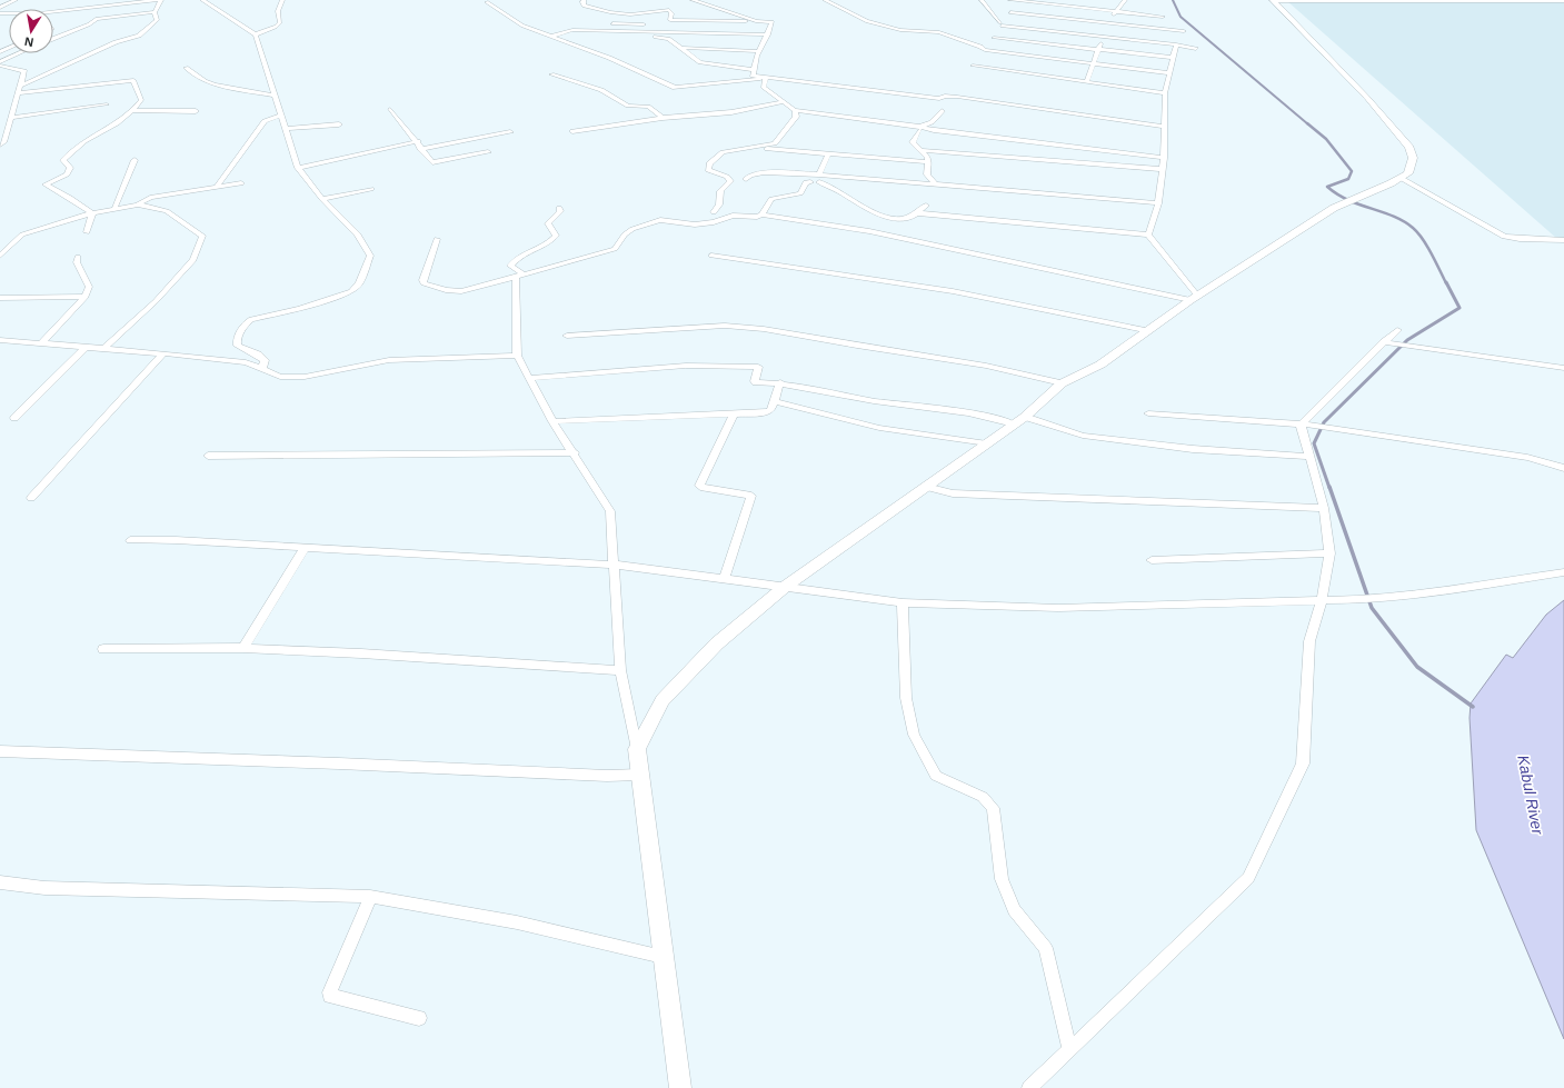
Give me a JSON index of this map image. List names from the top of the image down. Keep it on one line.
{"water":["Kabul River"],"north":"bottom"}
